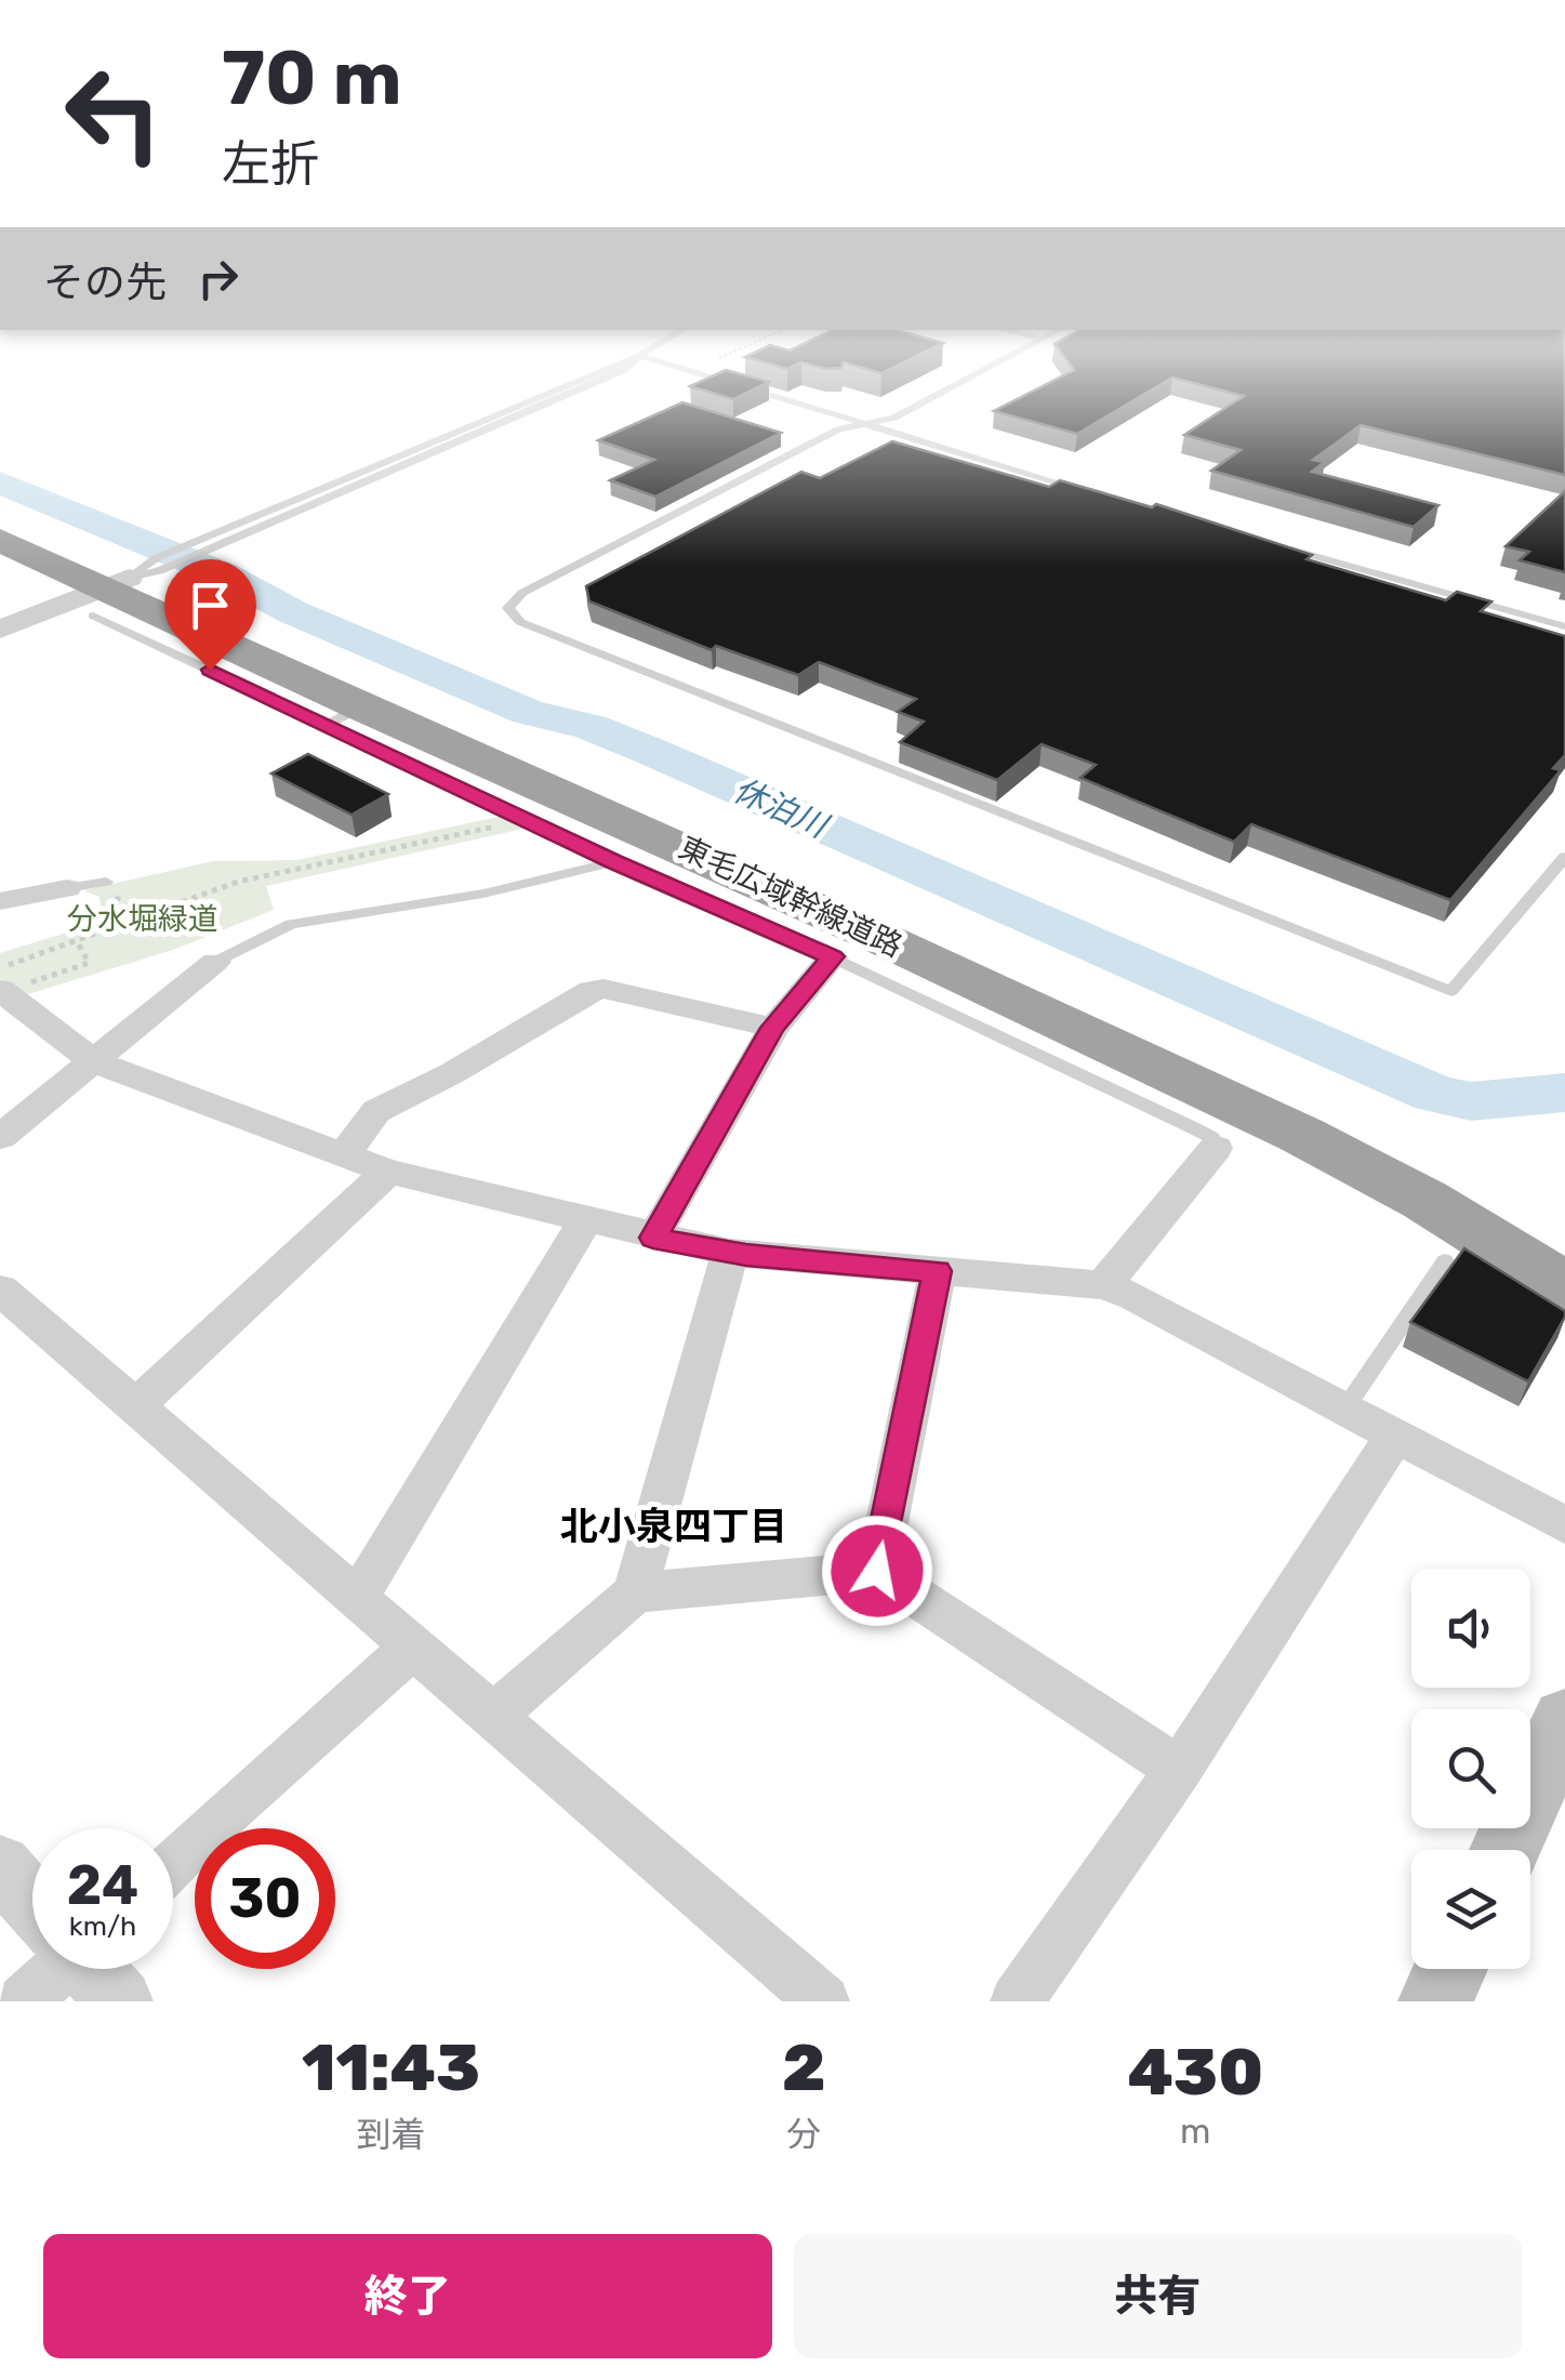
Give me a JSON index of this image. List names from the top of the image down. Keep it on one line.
{"streets":{"highway":["東毛広域幹線道路"]},"districts":["北小泉四丁目"],"water":["休泊川"],"parks":["分水堀緑道"],"page":{"turn":["70 m","左折"],"then":"その先","speed":"24 km/h","limit":"30","eta":["11:43","到着","2","分","430","m"],"buttons":["終了","共有"]}}
